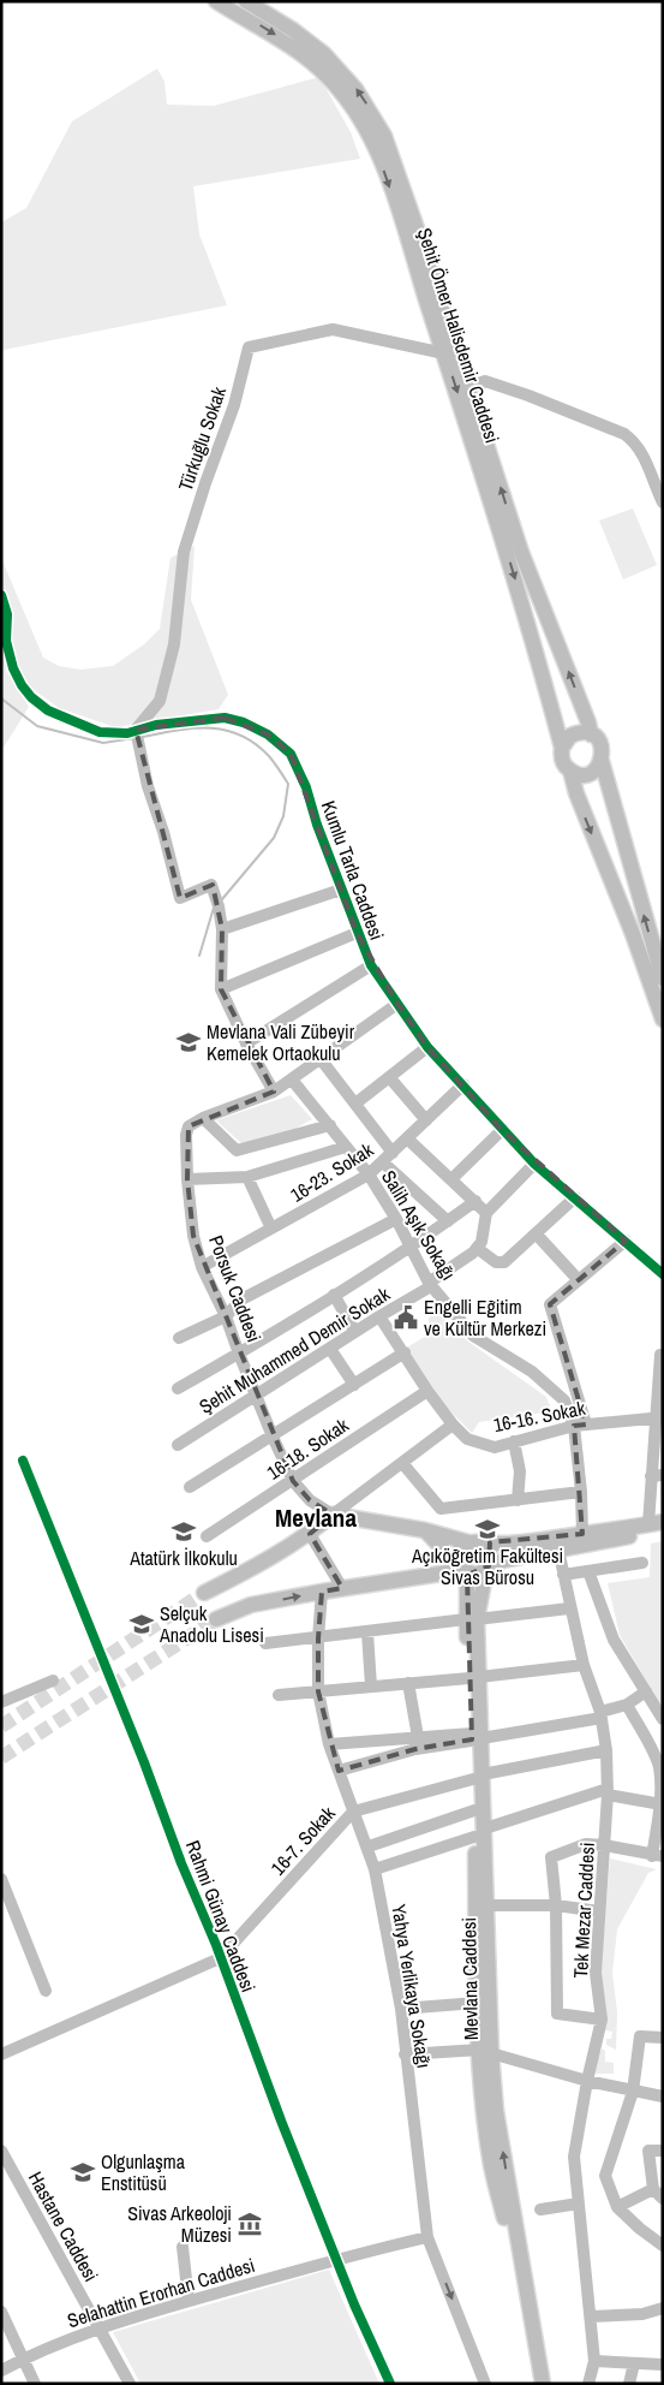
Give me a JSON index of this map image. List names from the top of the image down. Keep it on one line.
{"streets":{"main road":["Şehit Ömer Halisdemir Caddesi","Porsuk Caddesi","Mevlana Caddesi"],"street":["Türkuğlu Sokak","Kumlu Tarla Caddesi","16-23. Sokak","Salih Aşık Sokağı","Şehit Muhammed Demir Sokak","16-16. Sokak","16-18. Sokak","16-7. Sokak","Tek Mezar Caddesi","Rahmi Günay Caddesi","Yahya Yerlikaya Sokağı","Hastane Caddesi","Selahattin Erorhan Caddesi"]},"crossings":[["Şehit Ömer Halisdemir Caddesi","Türkuğlu Sokak"],["Türkuğlu Sokak","Kumlu Tarla Caddesi"],["Kumlu Tarla Caddesi","16-23. Sokak"],["16-23. Sokak","Salih Aşık Sokağı"],["16-23. Sokak","Porsuk Caddesi"],["Salih Aşık Sokağı","Porsuk Caddesi"],["Salih Aşık Sokağı","Şehit Muhammed Demir Sokak"],["Salih Aşık Sokağı","16-16. Sokak"],["Porsuk Caddesi","Şehit Muhammed Demir Sokak"],["Porsuk Caddesi","16-18. Sokak"],["Porsuk Caddesi","Mevlana Caddesi"],["Şehit Muhammed Demir Sokak","16-16. Sokak"],["16-16. Sokak","16-18. Sokak"],["16-7. Sokak","Tek Mezar Caddesi"],["16-7. Sokak","Rahmi Günay Caddesi"],["16-7. Sokak","Mevlana Caddesi"],["16-7. Sokak","Yahya Yerlikaya Sokağı"],["Rahmi Günay Caddesi","Selahattin Erorhan Caddesi"],["Yahya Yerlikaya Sokağı","Selahattin Erorhan Caddesi"],["Hastane Caddesi","Selahattin Erorhan Caddesi"]],"districts":["Mevlana"],"places":{"school or university":["Mevlana Vali Zübeyir Kemelek Ortaokulu","Açıköğretim Fakültesi Sivas Bürosu","Atatürk İlkokulu","Selçuk Anadolu Lisesi","Olgunlaşma Enstitüsü"],"public building":["Engelli Eğitim ve Kültür Merkezi"],"museum":["Sivas Arkeoloji Müzesi"]}}
